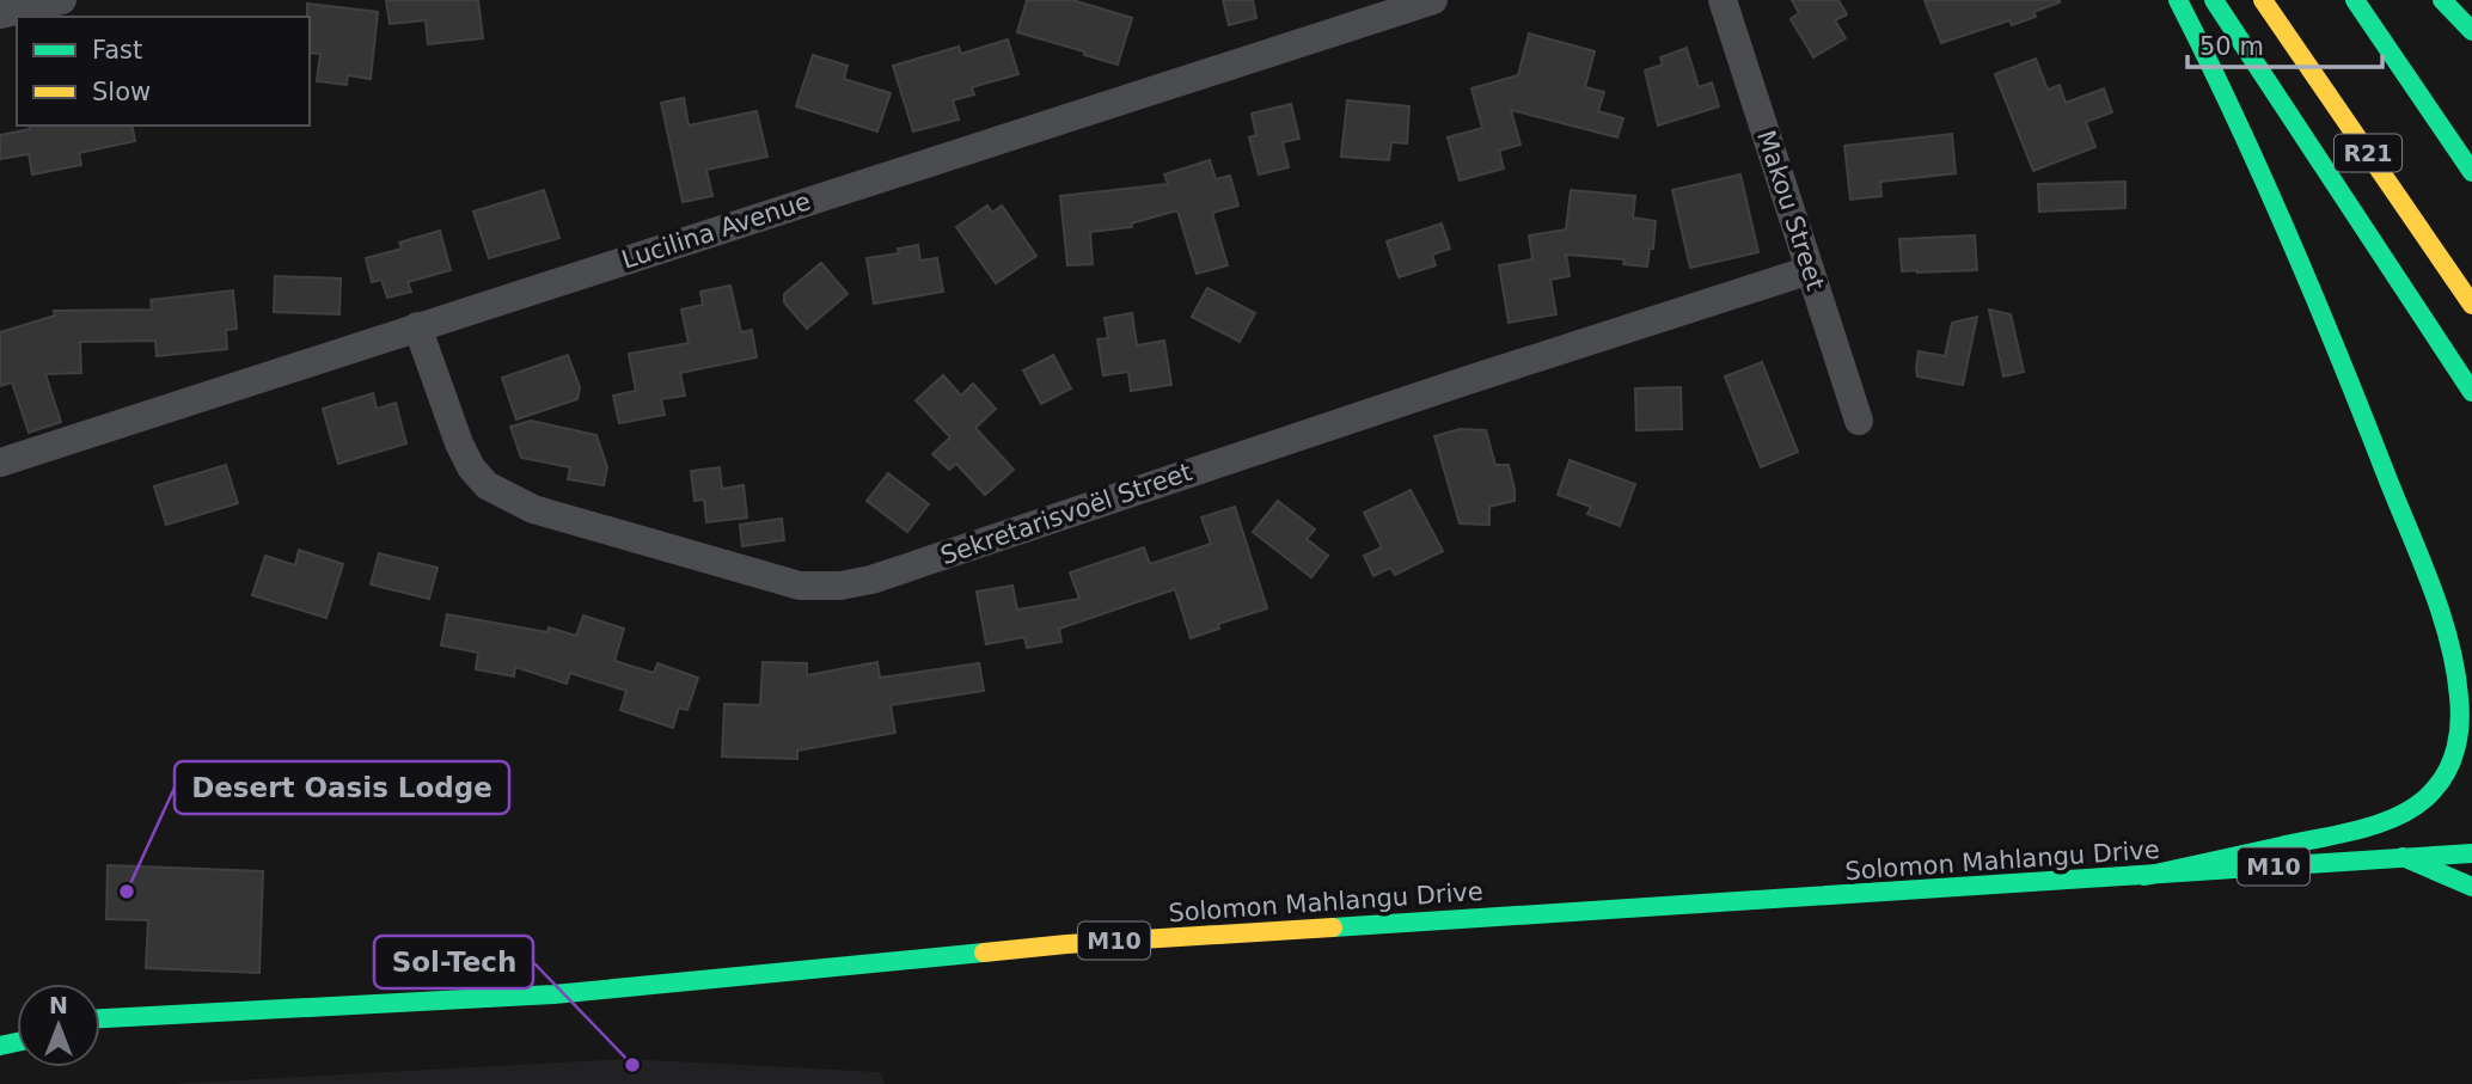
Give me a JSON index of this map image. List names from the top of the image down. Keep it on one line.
{"streets":{"main road":["R21","Solomon Mahlangu Drive","M10"],"street":["Makou Street","Lucilina Avenue","Sekretarisvoël Street"]},"crossings":[["Makou Street","Sekretarisvoël Street"],["Lucilina Avenue","Sekretarisvoël Street"]],"places":["Desert Oasis Lodge","Sol-Tech"],"legend":["Fast","Slow"],"scale_bar":"50 m","north":"top"}
